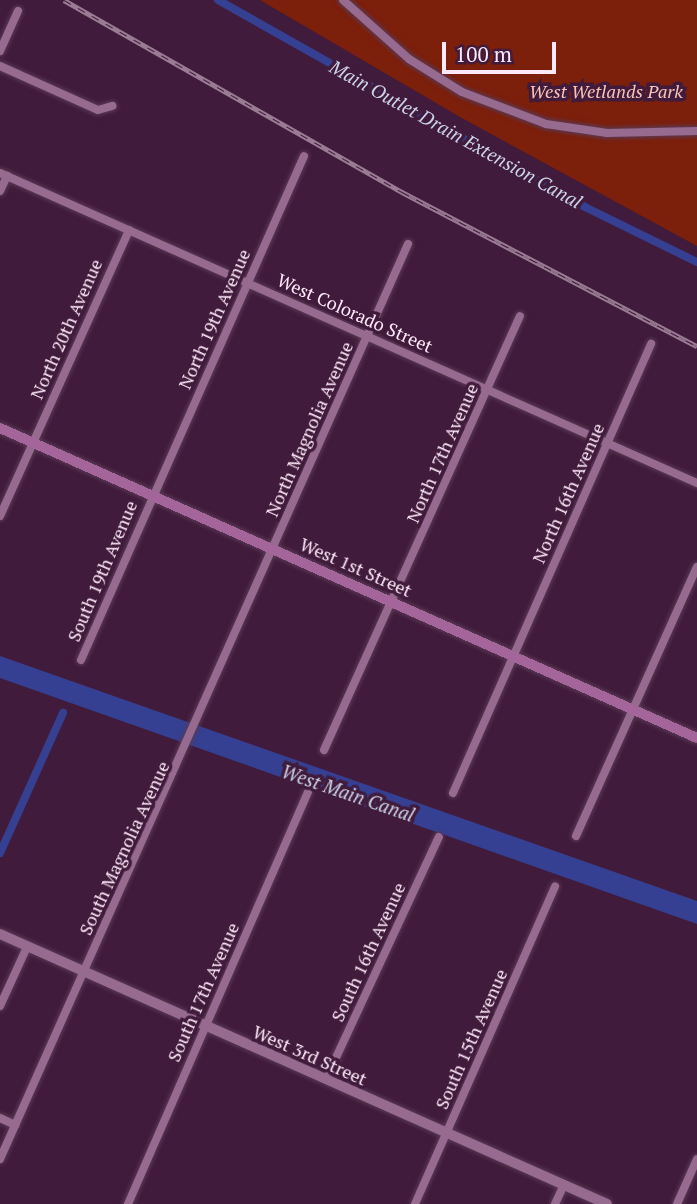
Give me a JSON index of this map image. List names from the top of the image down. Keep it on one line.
{"streets":{"main road":["West 1st Street"],"street":["West Colorado Street","North 19th Avenue","North 20th Avenue","North Magnolia Avenue","North 17th Avenue","North 16th Avenue","South 19th Avenue","South Magnolia Avenue","South 16th Avenue","South 17th Avenue","South 15th Avenue","West 3rd Street"]},"crossings":[["West Colorado Street","North 19th Avenue"],["West Colorado Street","North 20th Avenue"],["West Colorado Street","North Magnolia Avenue"],["West Colorado Street","North 17th Avenue"],["West Colorado Street","North 16th Avenue"],["North 19th Avenue","West 1st Street"],["North 19th Avenue","South 19th Avenue"],["North 20th Avenue","West 1st Street"],["North Magnolia Avenue","West 1st Street"],["North Magnolia Avenue","South Magnolia Avenue"],["North 17th Avenue","West 1st Street"],["North 16th Avenue","West 1st Street"],["West 1st Street","South 19th Avenue"],["West 1st Street","South Magnolia Avenue"],["South Magnolia Avenue","West 3rd Street"],["South 16th Avenue","West 3rd Street"],["South 17th Avenue","West 3rd Street"],["South 15th Avenue","West 3rd Street"]],"water":["Main Outlet Drain Extension Canal","West Main Canal"],"parks":["West Wetlands Park"],"scale_bar":"100 m"}
